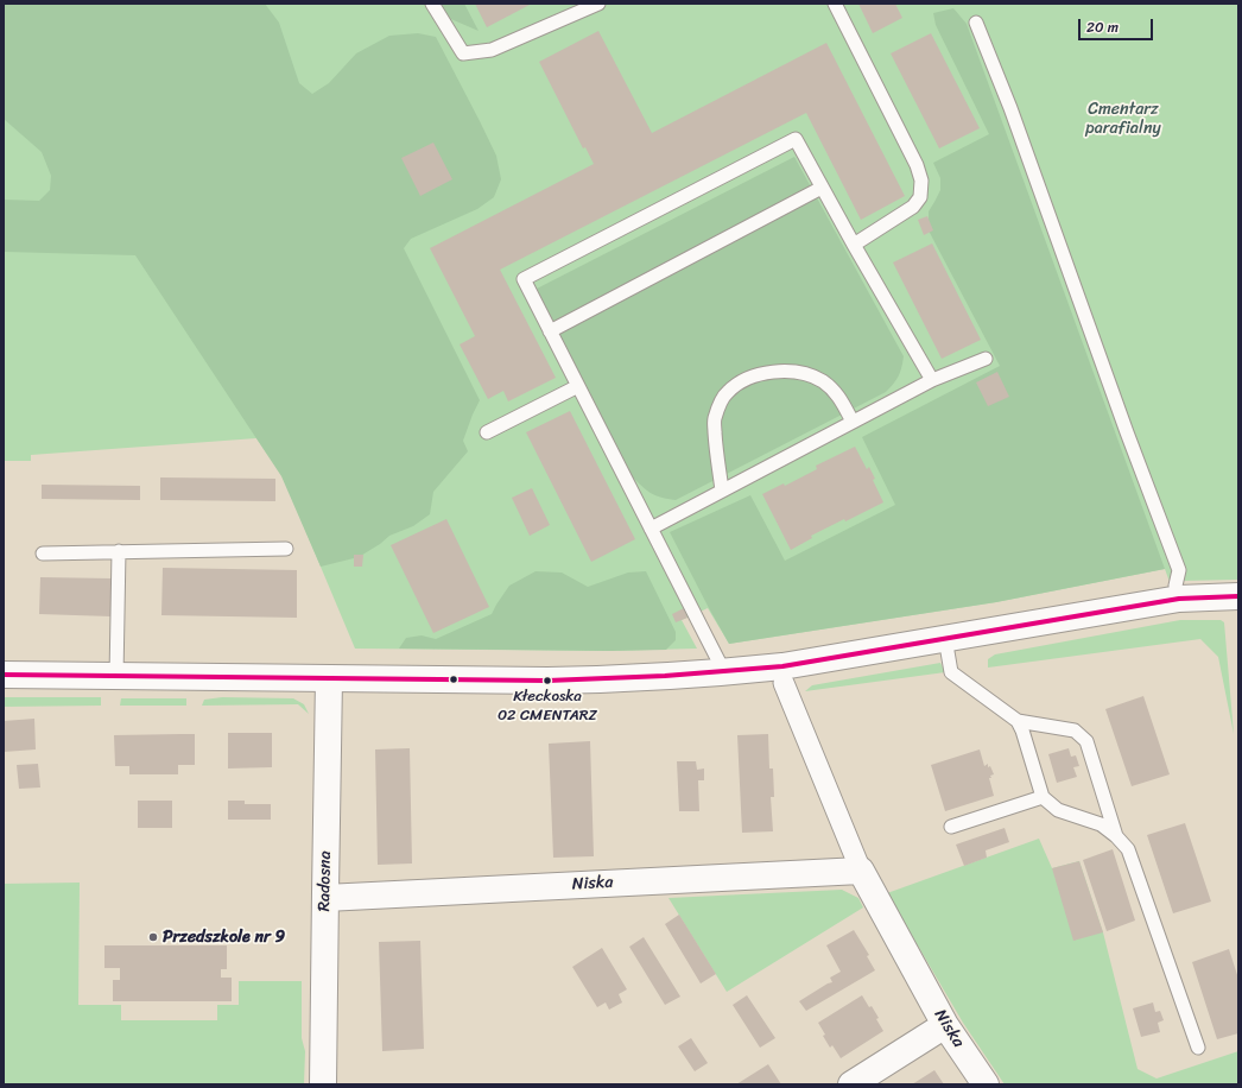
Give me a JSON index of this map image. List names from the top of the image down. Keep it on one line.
{"streets":{"street":["Radosna","Niska"]},"crossings":[["Radosna","Niska"]],"parks":["Cmentarz parafialny"],"places":["Kłeckoska 02 CMENTARZ","Przedszkole nr 9"],"scale_bar":"20 m"}
